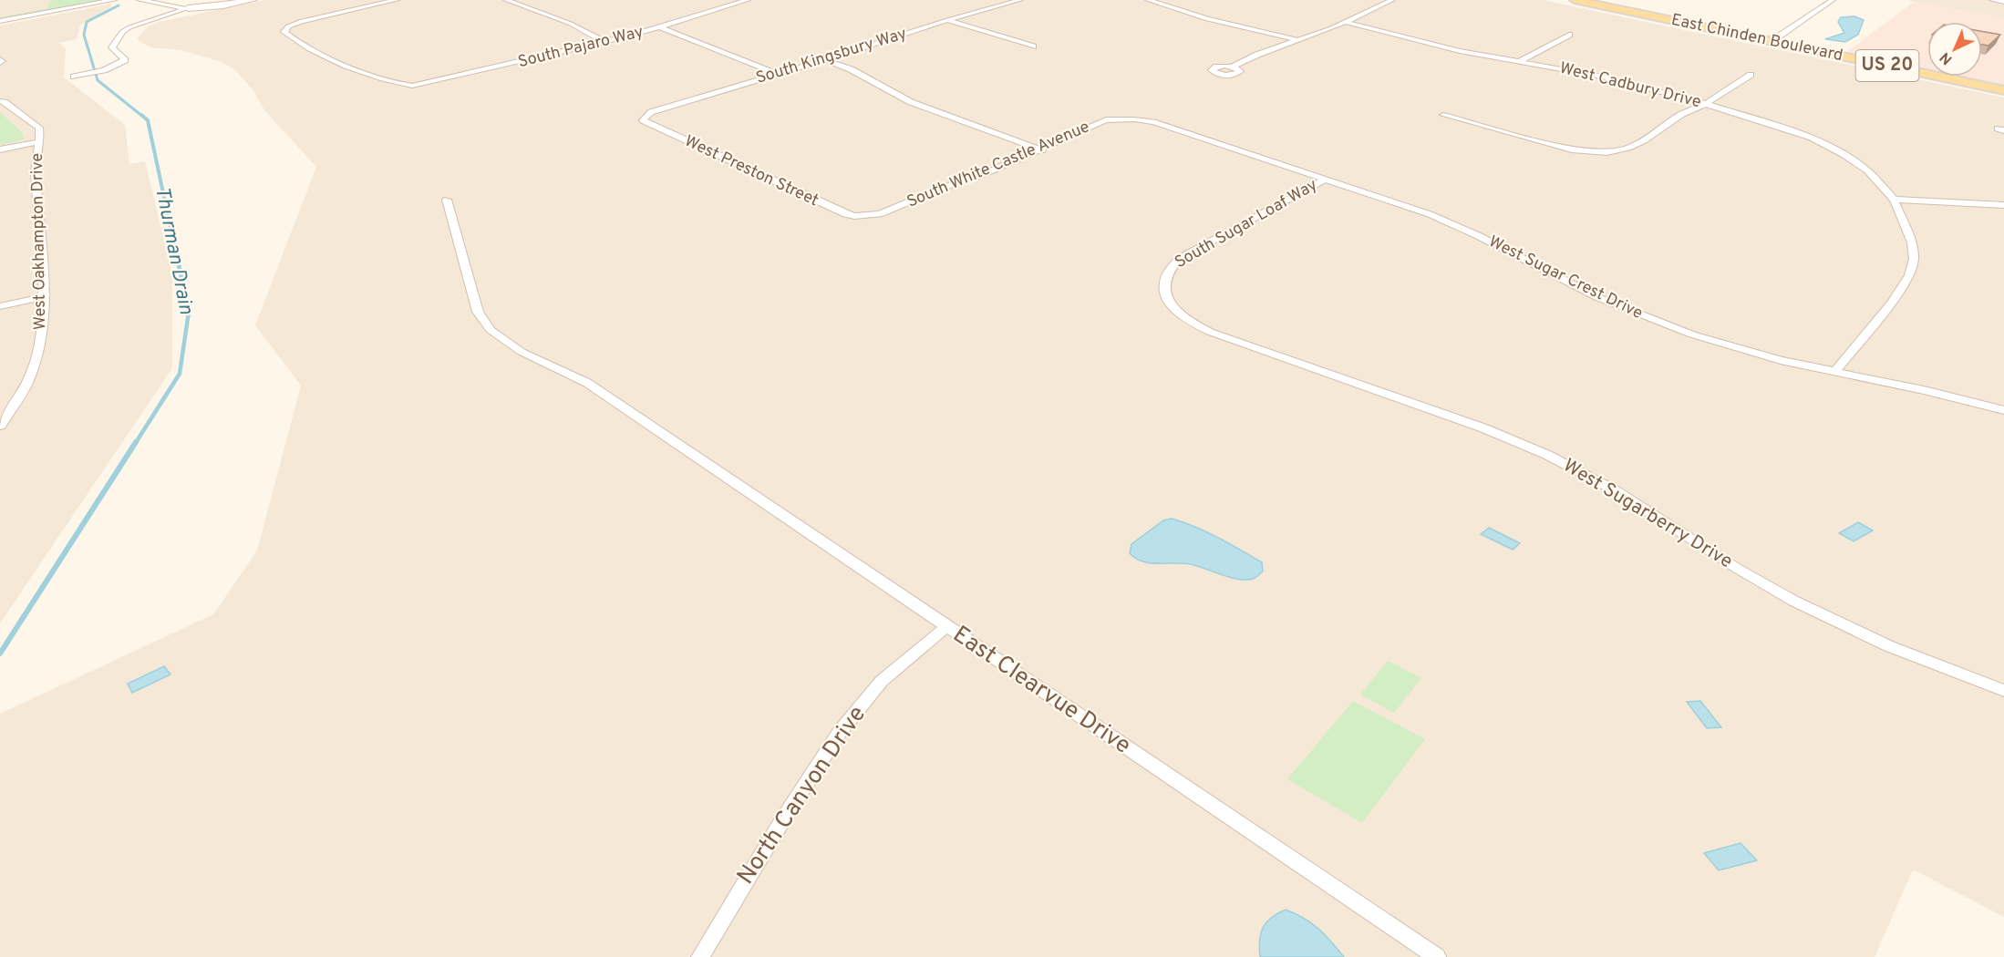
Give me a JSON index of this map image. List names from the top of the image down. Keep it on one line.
{"streets":{"main road":["East Chinden Boulevard","US 20"],"street":["South Pajaro Way","South Kingsbury Way","West Cadbury Drive","South White Castle Avenue","West Preston Street","South Sugar Loaf Way","West Oakhampton Drive","West Sugar Crest Drive","West Sugarberry Drive","East Clearvue Drive","North Canyon Drive"]},"crossings":[["South Kingsbury Way","West Preston Street"],["West Cadbury Drive","West Sugar Crest Drive"],["South White Castle Avenue","West Preston Street"],["South White Castle Avenue","West Sugar Crest Drive"],["South Sugar Loaf Way","West Sugar Crest Drive"],["South Sugar Loaf Way","West Sugarberry Drive"],["East Clearvue Drive","North Canyon Drive"]],"water":["Thurman Drain"],"north":"bottom left"}
